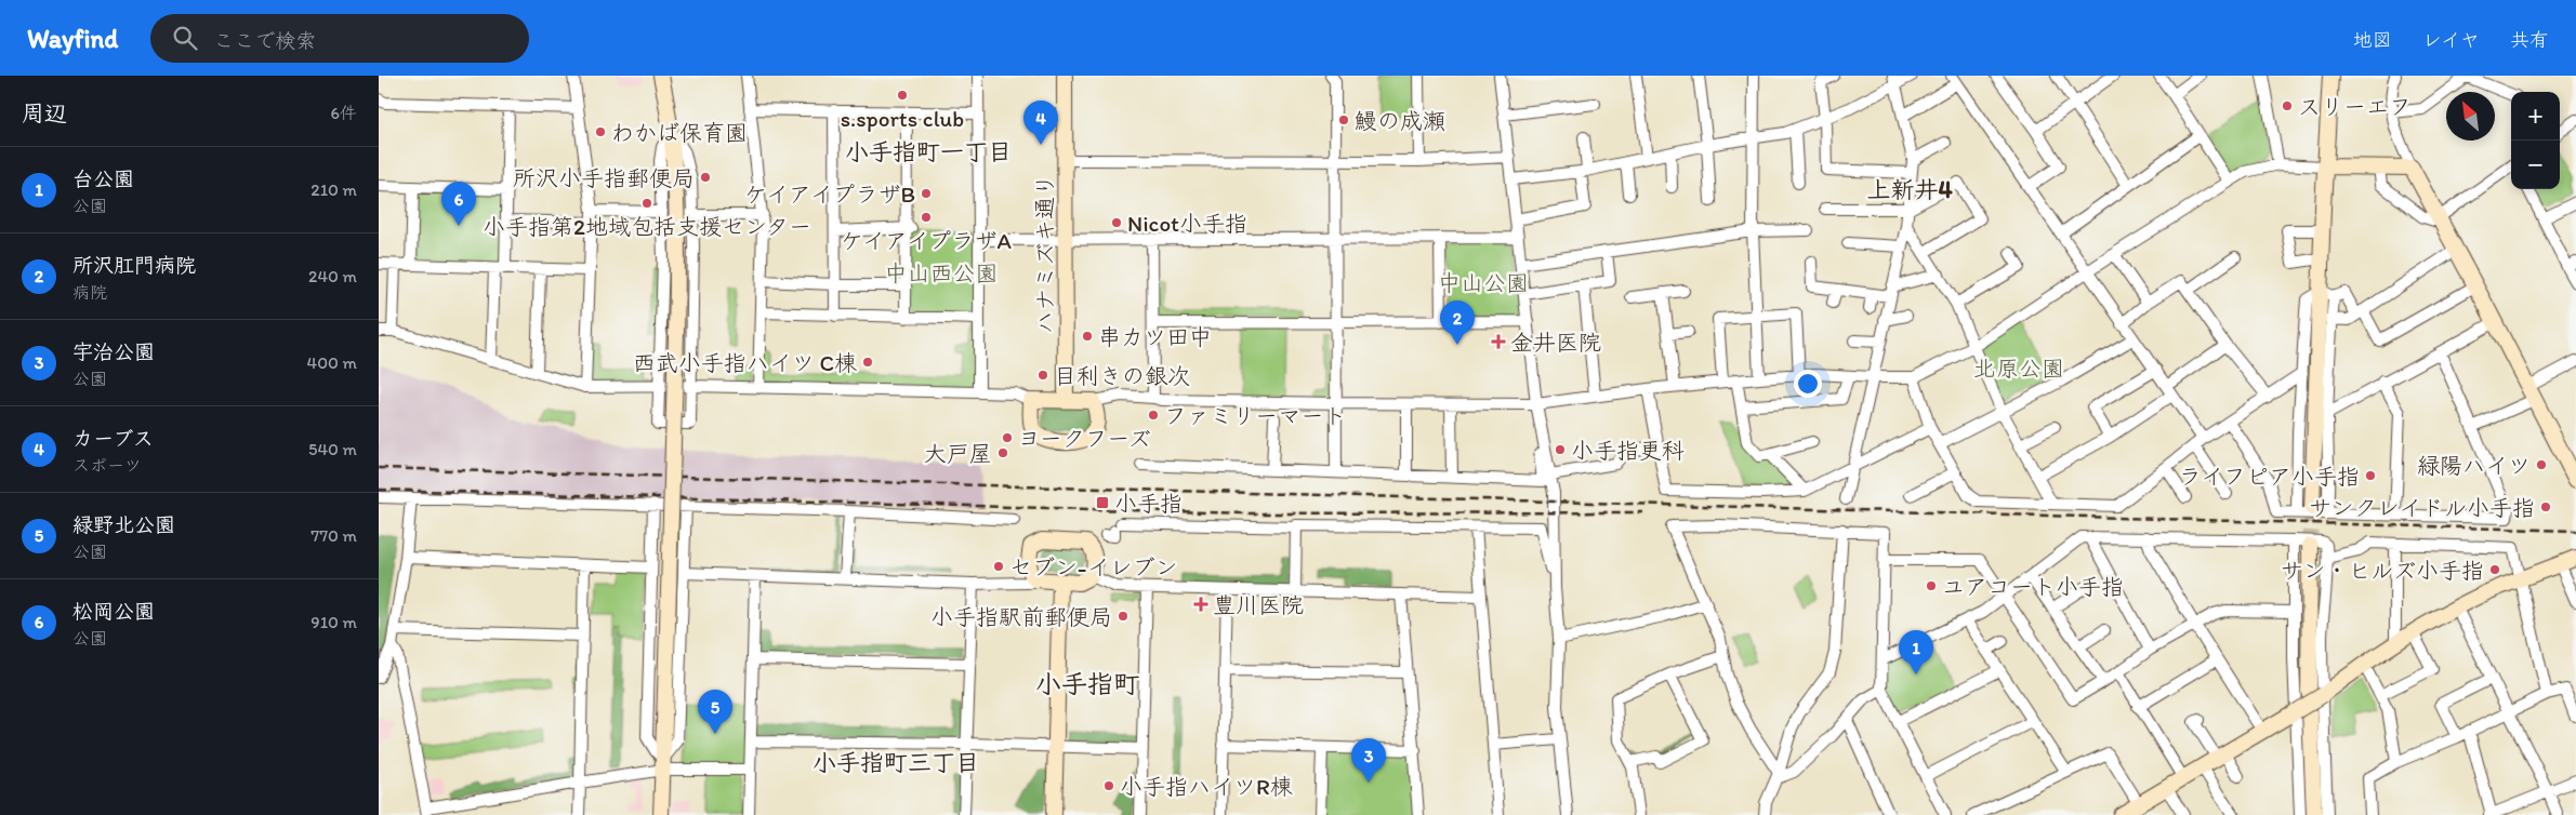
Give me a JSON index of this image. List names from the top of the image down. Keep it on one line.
{"streets":{"street":["ハナミズキ通り"]},"districts":["小手指町一丁目","上新井4","小手指町","小手指町三丁目"],"parks":["中山西公園","中山公園","北原公園"],"places":{"other":["s.sports club","スリーエフ","鰻の成瀬","わかば保育園","所沢小手指郵便局","ケイアイプラザB","小手指第2地域包括支援センター","ケイアイプラザA","Nicot小手指","串カツ田中","西武小手指ハイツ C棟","目利きの銀次","ファミリーマート","ヨークフーズ","小手指更科","大戸屋","緑陽ハイツ","ライフピア小手指","サンクレイドル小手指","セブン-イレブン","サン・ヒルズ小手指","ユアコート小手指","小手指駅前郵便局","小手指ハイツR棟"],"health":["金井医院","豊川医院"],"transit":["小手指"]},"north":"top left","page":{"header":"Wayfind","search":"ここで検索","nav":["地図","レイヤ","共有"],"heading":["周辺","6件"],"map_buttons":["+","−"],"pins":["4","6","2","1","5","3"],"list":[{"mark":"1","name":"台公園","note":"公園","value":"210 m"},{"mark":"2","name":"所沢肛門病院","note":"病院","value":"240 m"},{"mark":"3","name":"宇治公園","note":"公園","value":"400 m"},{"mark":"4","name":"カーブス","note":"スポーツ","value":"540 m"},{"mark":"5","name":"緑野北公園","note":"公園","value":"770 m"},{"mark":"6","name":"松岡公園","note":"公園","value":"910 m"}]}}
